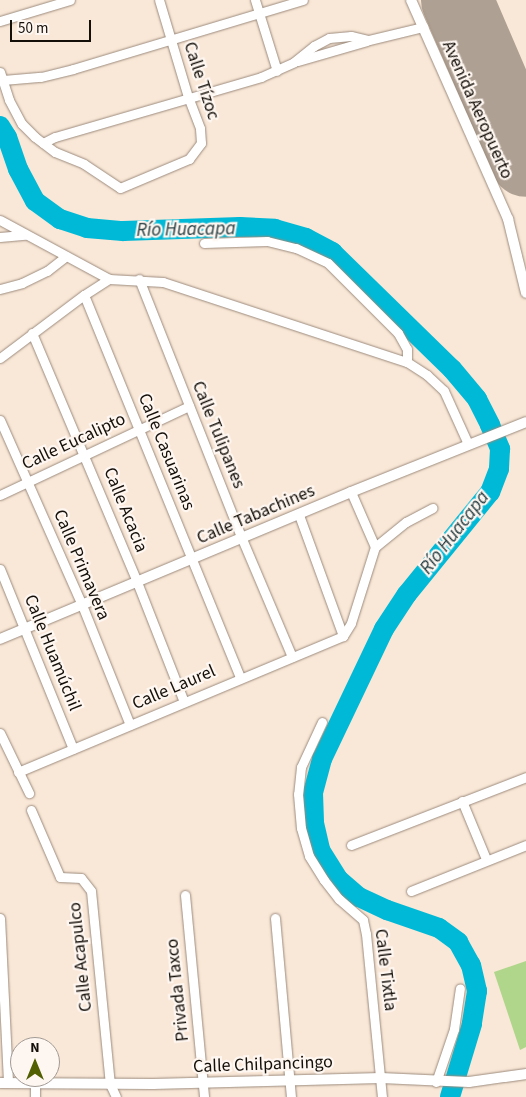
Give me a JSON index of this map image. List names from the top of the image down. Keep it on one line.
{"streets":{"street":["Calle Tízoc","Avenida Aeropuerto","Calle Tulipanes","Calle Eucalipto","Calle Casuarinas","Calle Acacia","Calle Tabachines","Calle Primavera","Calle Huamúchil","Calle Laurel","Calle Acapulco","Calle Tixtla","Privada Taxco","Calle Chilpancingo"]},"crossings":[["Calle Tulipanes","Calle Eucalipto"],["Calle Tulipanes","Calle Tabachines"],["Calle Tulipanes","Calle Laurel"],["Calle Eucalipto","Calle Casuarinas"],["Calle Eucalipto","Calle Acacia"],["Calle Eucalipto","Calle Primavera"],["Calle Casuarinas","Calle Tabachines"],["Calle Casuarinas","Calle Laurel"],["Calle Acacia","Calle Tabachines"],["Calle Acacia","Calle Laurel"],["Calle Tabachines","Calle Primavera"],["Calle Tabachines","Calle Huamúchil"],["Calle Primavera","Calle Laurel"],["Calle Huamúchil","Calle Laurel"],["Calle Acapulco","Calle Chilpancingo"],["Calle Tixtla","Calle Chilpancingo"],["Privada Taxco","Calle Chilpancingo"]],"water":["Río Huacapa"],"scale_bar":"50 m","north":"top"}
